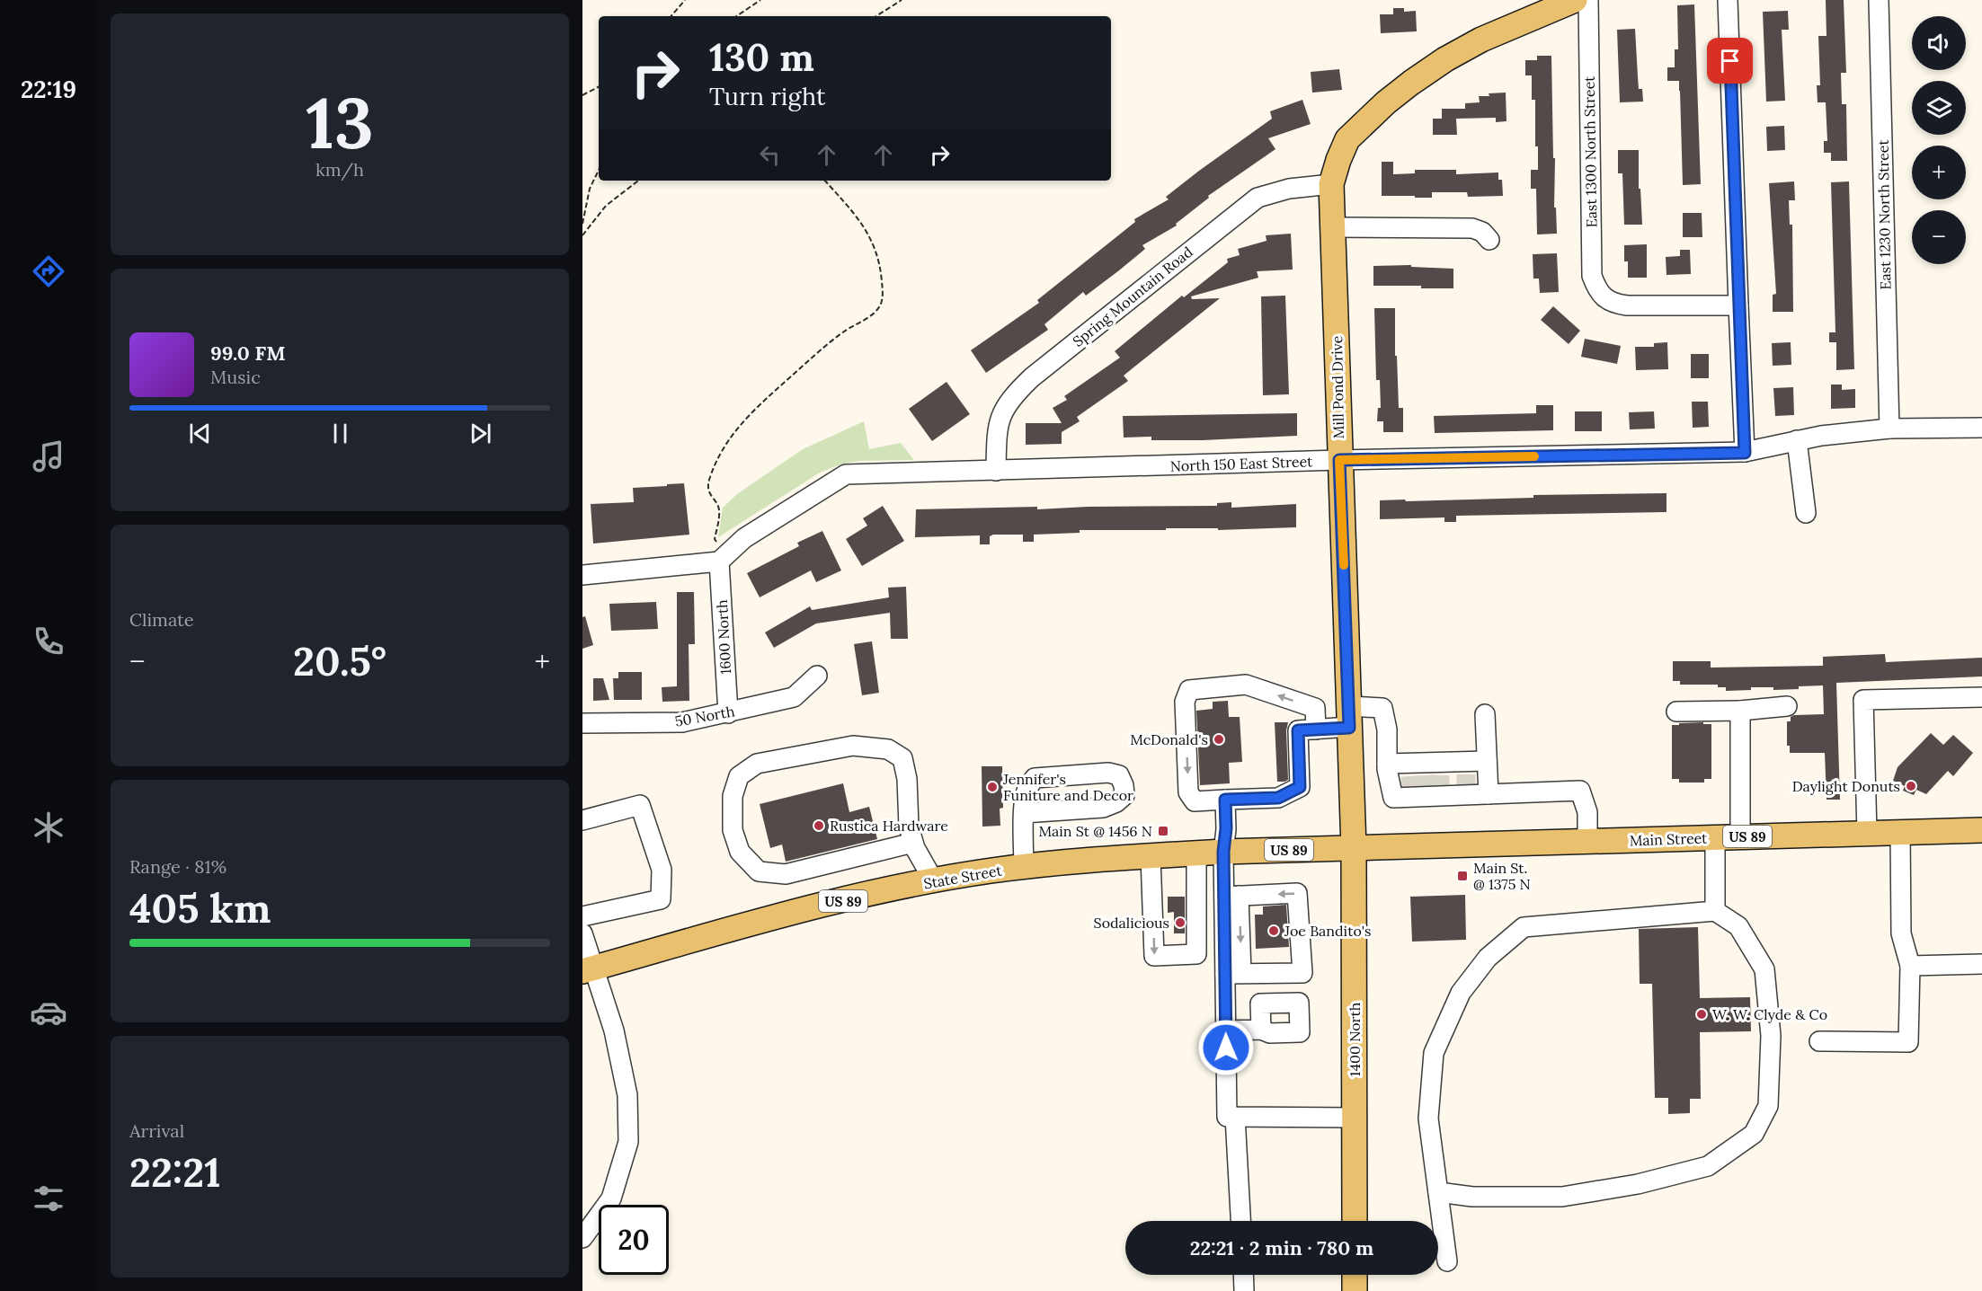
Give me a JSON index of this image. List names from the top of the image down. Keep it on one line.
{"streets":{"main road":["Mill Pond Drive","US 89","Main Street","State Street","1400 North"],"street":["East 1300 North Street","East 1230 North Street","Spring Mountain Road","North 150 East Street","1600 North","50 North"]},"crossings":[["East 1230 North Street","North 150 East Street"],["Spring Mountain Road","Mill Pond Drive"],["Spring Mountain Road","North 150 East Street"],["Mill Pond Drive","North 150 East Street"],["Mill Pond Drive","Main Street"],["Mill Pond Drive","State Street"],["Mill Pond Drive","1400 North"],["North 150 East Street","1600 North"],["1600 North","50 North"],["Main Street","State Street"],["Main Street","1400 North"],["State Street","1400 North"]],"places":{"other":["McDonald's","Daylight Donuts","Jennifer's Funiture and Decor","Rustica Hardware","Sodalicious","Joe Bandito's","W. W. Clyde & Co"],"transit":["Main St @ 1456 N","Main St. @ 1375 N"]},"page":{"tabs":"22:19","tile":[["13","km/h"],"Climate",["Range · 81%","405 km"],["Arrival","22:21"]],"map_buttons":["+","−"],"turn":["130 m","Turn right"],"song":["99.0 FM","Music"],"heat":["−","20.5°","+"],"limit":"20","trip":"22:21 · 2 min · 780 m"}}
